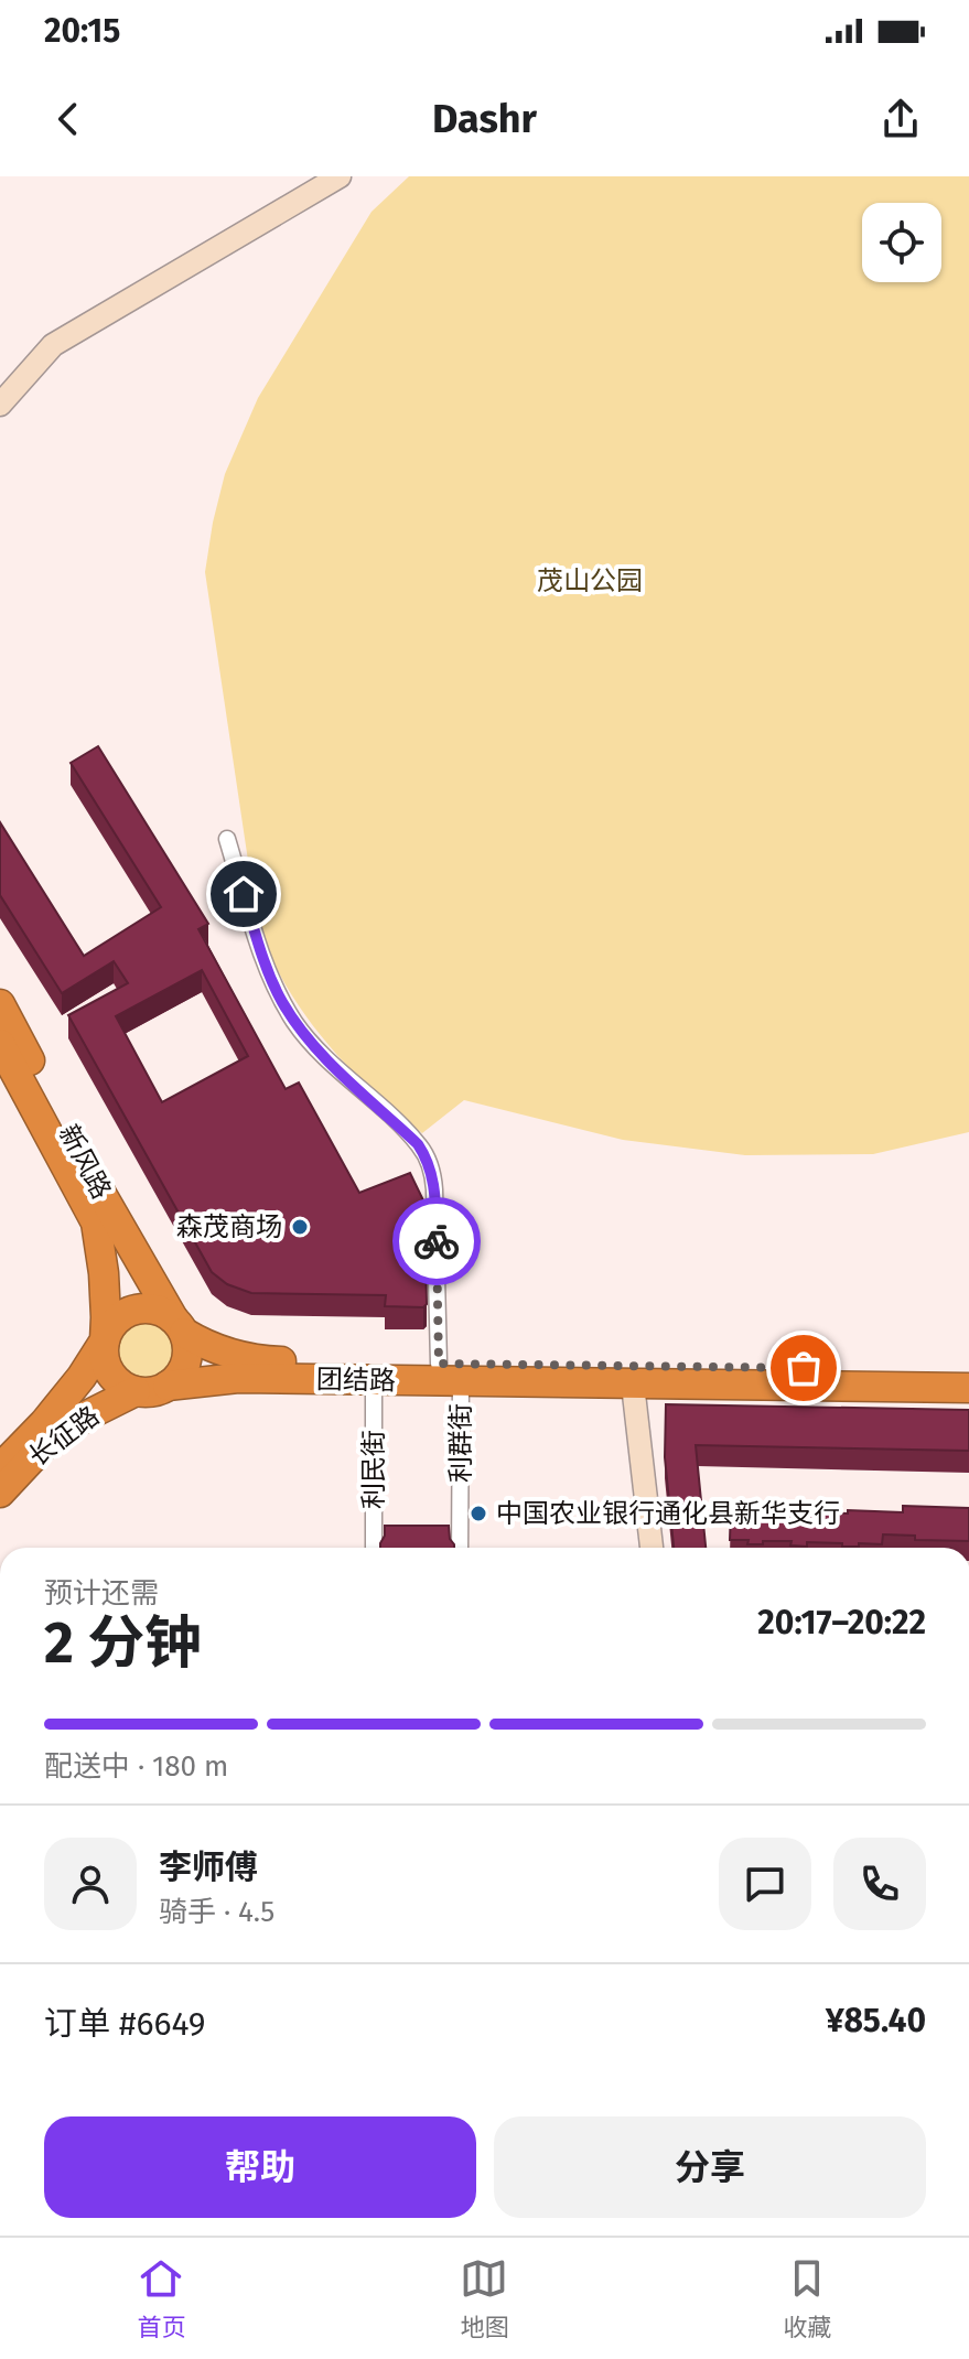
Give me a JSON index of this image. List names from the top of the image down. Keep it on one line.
{"streets":{"highway":["新风路","团结路","长征路"],"street":["利群街","利民街"]},"crossings":[["新风路","团结路"],["新风路","长征路"],["团结路","长征路"],["团结路","利群街"],["团结路","利民街"]],"parks":["茂山公园"],"places":["森茂商场","中国农业银行通化县新华支行"],"page":{"status":"20:15","header":"Dashr","heading":["2 分钟","预计还需","20:17–20:22"],"panel":["李师傅","骑手 · 4.5","订单 #6649","¥85.40"],"bar":"配送中 · 180 m","buttons":["帮助","分享"],"tabs":["首页","地图","收藏"]}}
